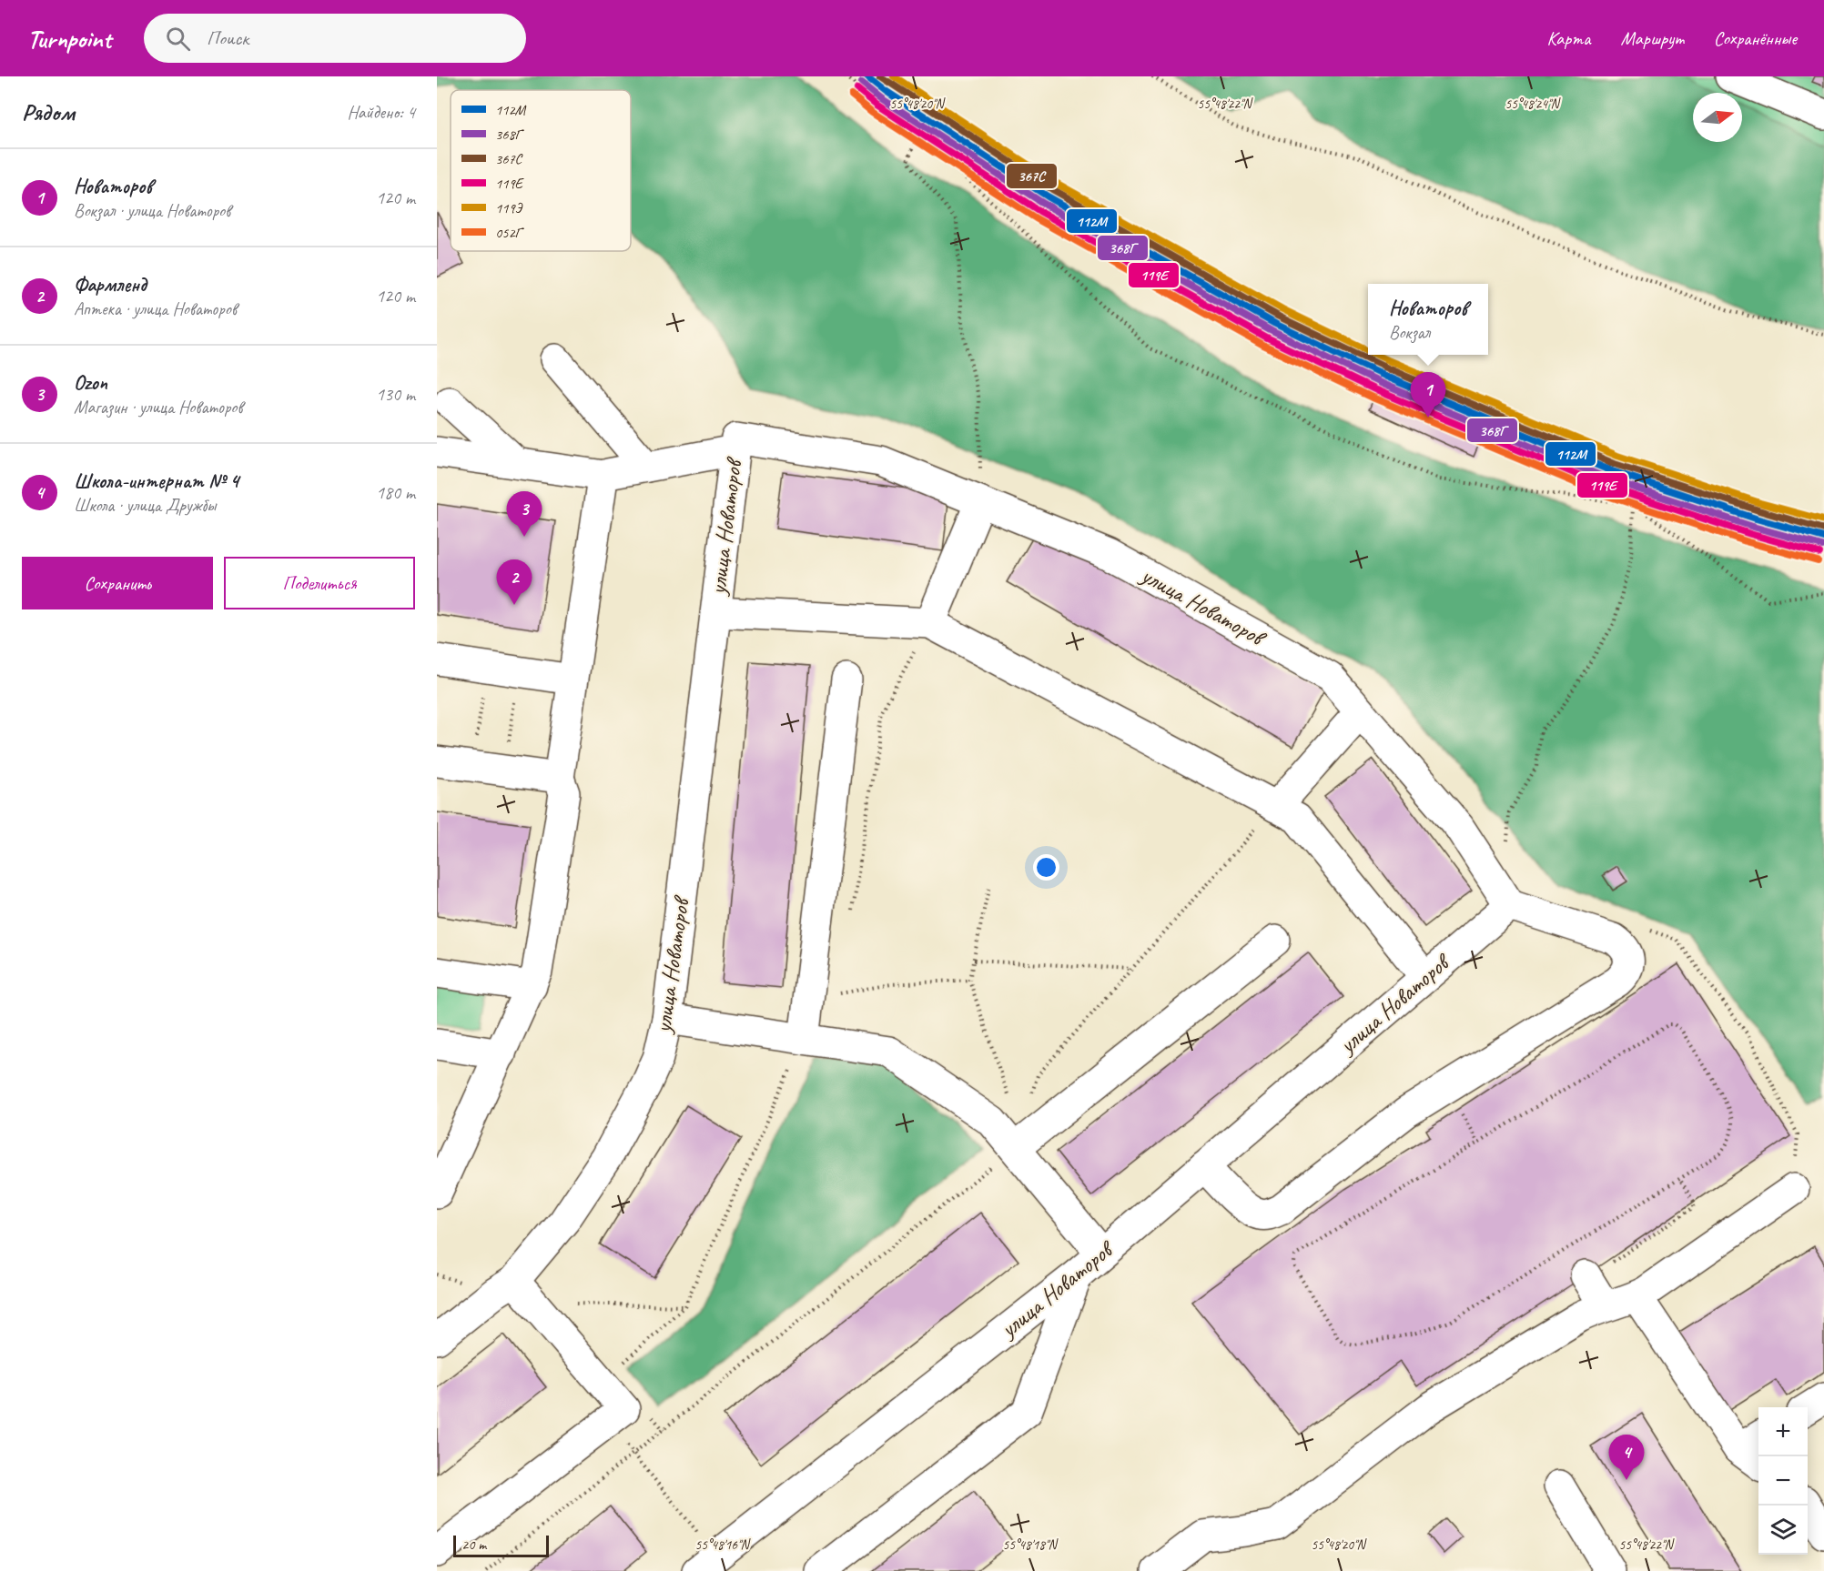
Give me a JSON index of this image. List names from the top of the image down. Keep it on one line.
{"streets":{"street":["улица Новаторов"]},"lines":["transit line 112М","transit line 367С","transit line 119Э","transit line 368Г","transit line 119Е","transit line 052Г"],"legend":["112М","368Г","367С","119Е","119Э","052Г"],"scale_bar":"20 m","north":"right","page":{"header":"Turnpoint","search":"Поиск","nav":["Карта","Маршрут","Сохранённые"],"heading":["Рядом","Найдено: 4"],"list":[{"mark":"1","name":"Новаторов","note":"Вокзал · улица Новаторов","value":"120 m"},{"mark":"2","name":"Фармленд","note":"Аптека · улица Новаторов","value":"120 m"},{"mark":"3","name":"Ozon","note":"Магазин · улица Новаторов","value":"130 m"},{"mark":"4","name":"Школа-интернат № 4","note":"Школа · улица Дружбы","value":"180 m"}],"popup":["Новаторов","Вокзал"],"pins":["1","3","2","4"],"buttons":["Сохранить","Поделиться"],"map_buttons":["+","−"],"scale":"20 m"},"coordinates":["55°48'20\"N","55°48'22\"N","55°48'24\"N","55°48'16\"N","55°48'18\"N"]}
